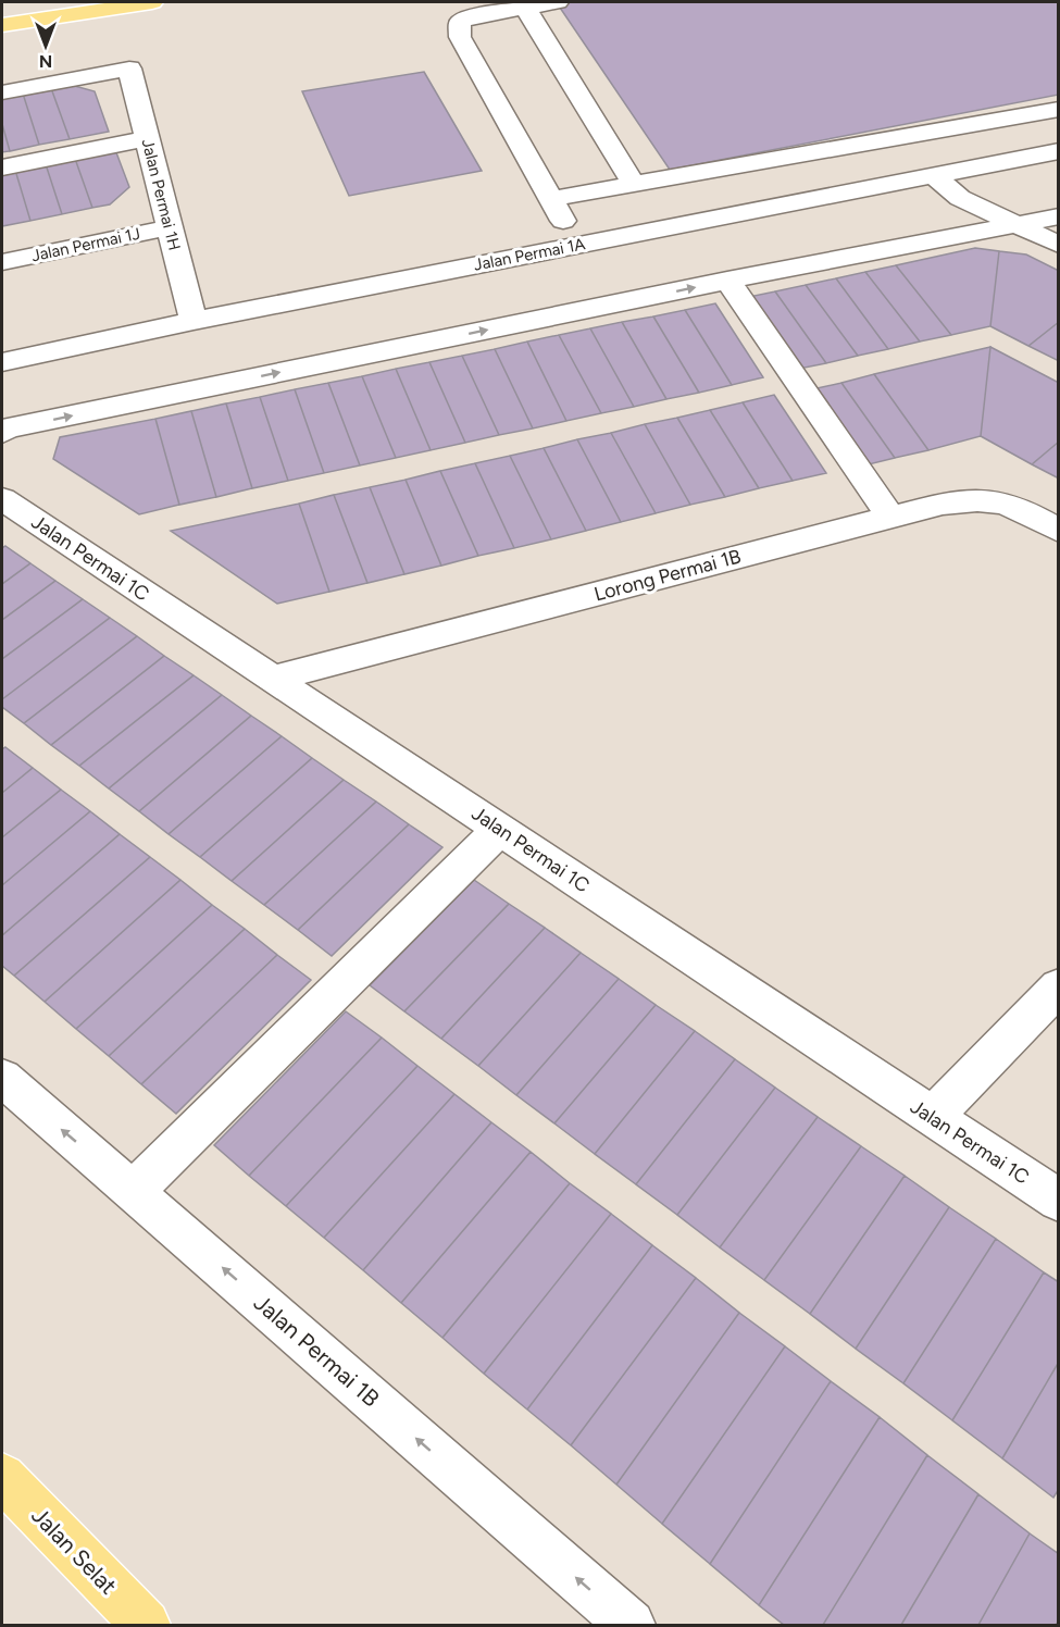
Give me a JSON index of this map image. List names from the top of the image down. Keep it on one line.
{"streets":{"main road":["Jalan Selat"],"street":["Jalan Permai 1H","Jalan Permai 1J","Jalan Permai 1A","Jalan Permai 1C","Lorong Permai 1B","Jalan Permai 1B"]},"crossings":[["Jalan Permai 1H","Jalan Permai 1J"],["Jalan Permai 1H","Jalan Permai 1A"],["Jalan Permai 1C","Lorong Permai 1B"]],"one_way":["Jalan Permai 1B"],"north":"bottom"}
